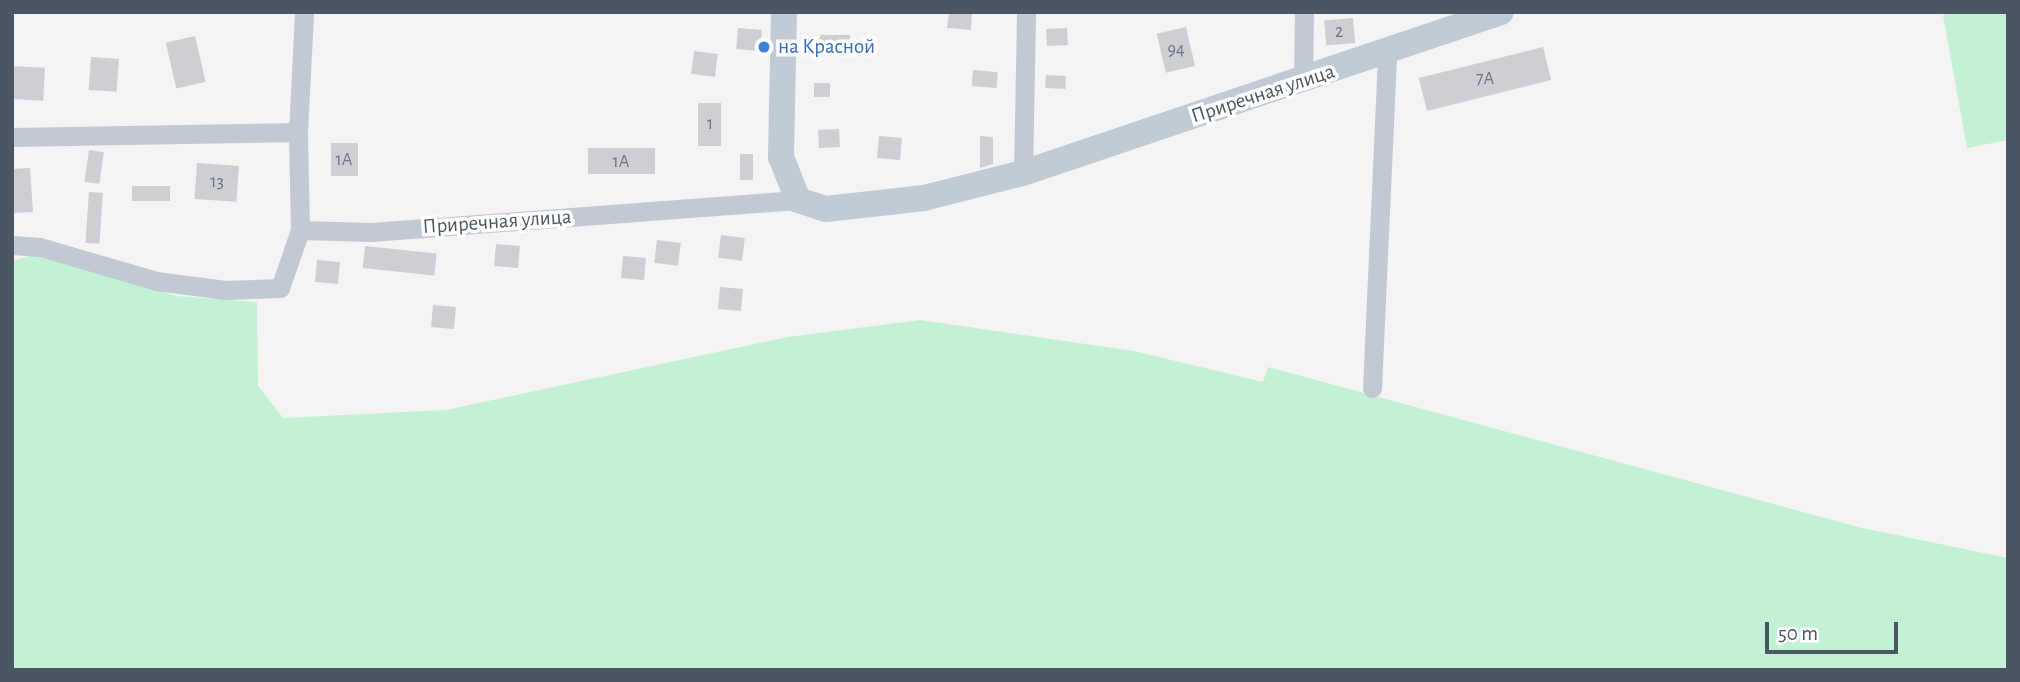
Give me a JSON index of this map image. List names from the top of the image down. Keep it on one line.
{"streets":{"street":["Приречная улица"]},"places":["на Красной"],"house_numbers":["2","94","7А","1","1А","1А","13"],"scale_bar":"50 m"}
